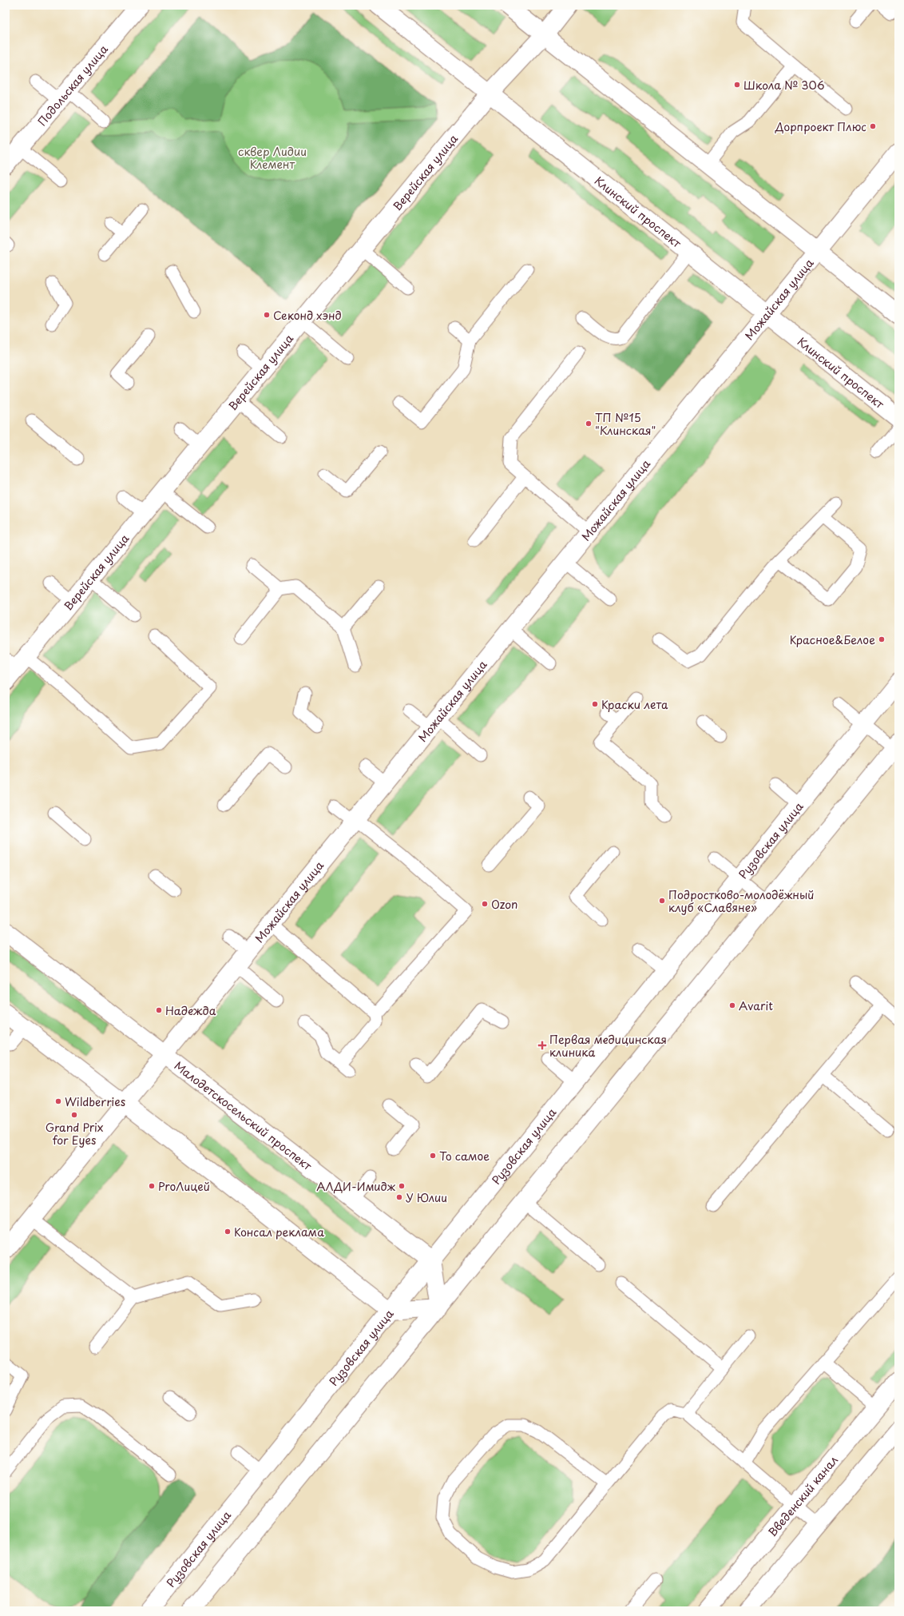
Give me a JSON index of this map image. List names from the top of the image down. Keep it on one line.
{"streets":{"street":["Подольская улица","Верейская улица","Клинский проспект","Можайская улица","Рузовская улица","Малодетскосельский проспект","Введенский канал"]},"crossings":[["Верейская улица","Клинский проспект"],["Клинский проспект","Можайская улица"],["Можайская улица","Малодетскосельский проспект"],["Рузовская улица","Малодетскосельский проспект"]],"parks":["сквер Лидии Клемент"],"places":{"other":["Школа № 306","Дорпроект Плюс","Секонд хэнд","ТП №15 \"Клинская\"","Красное&Белое","Краски лета","Подростково-молодёжный клуб «Славяне»","Ozon","Avarit","Надежда","Wildberries","Grand Prix for Eyes","То самое","ProЛицей","АЛДИ-Имидж","У Юлии","Консал реклама"],"health":["Первая медицинская клиника"]}}
